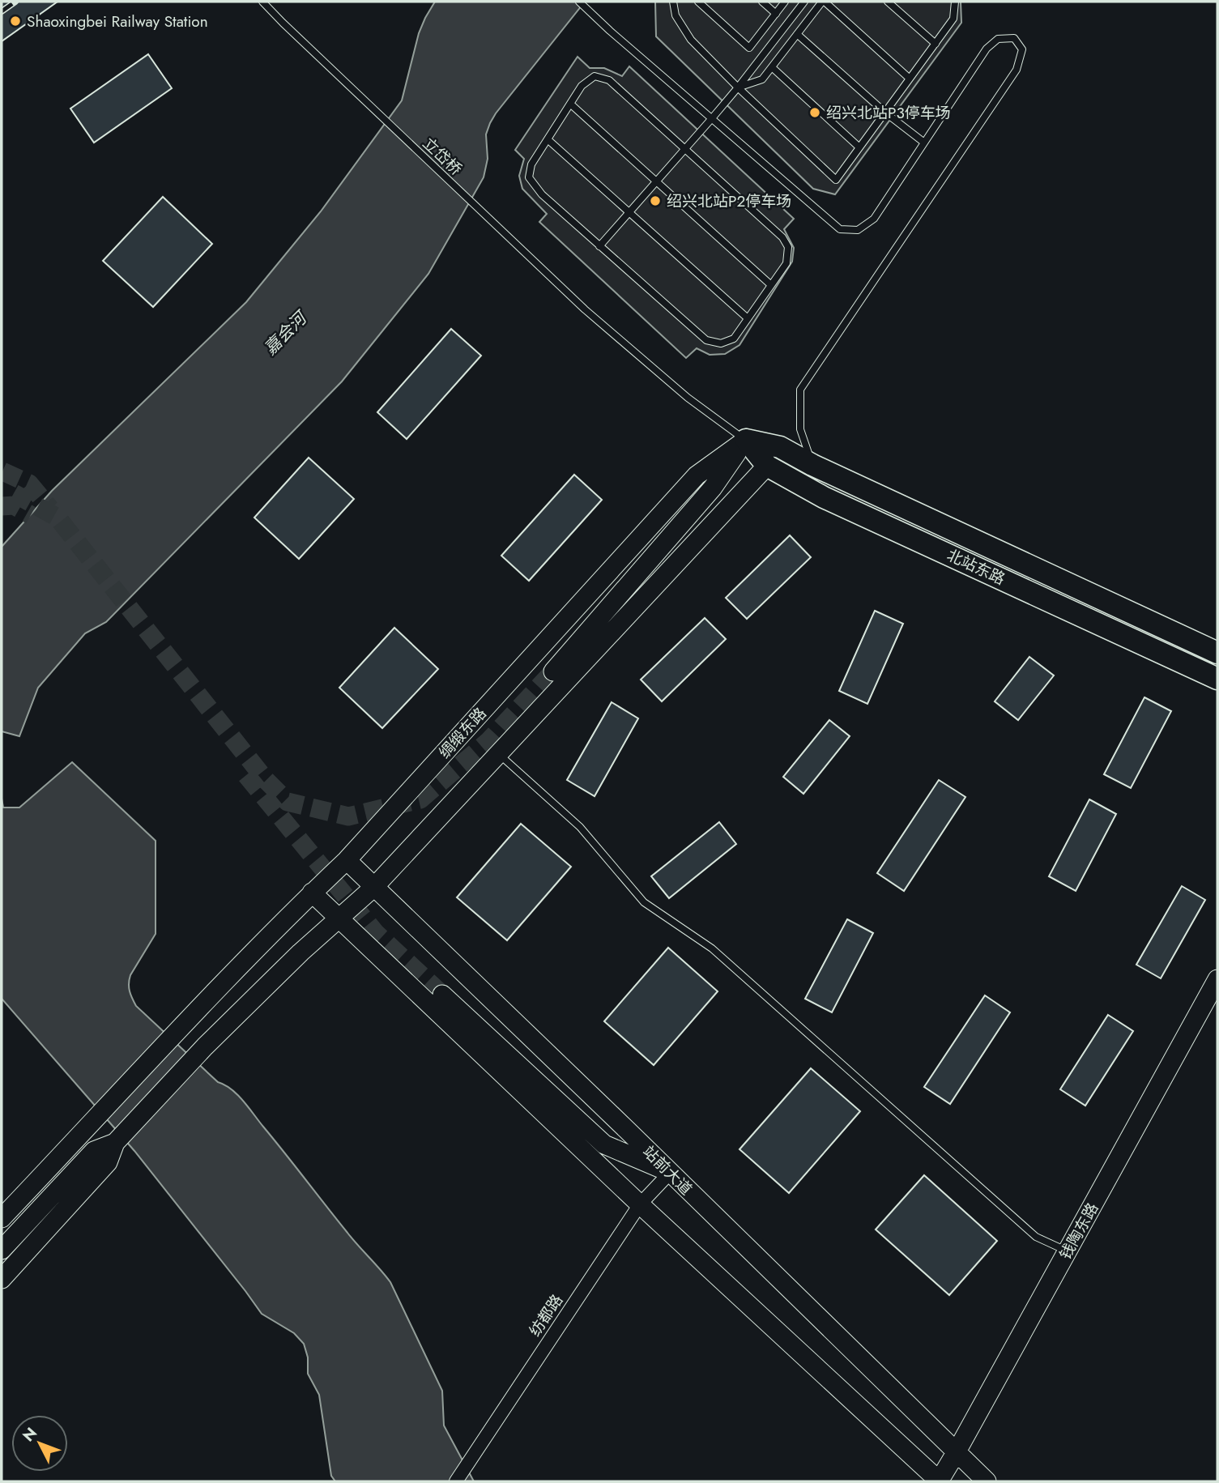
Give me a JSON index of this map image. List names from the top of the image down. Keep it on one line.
{"streets":{"main road":["北站东路","绸缎东路","站前大道","钱陶东路"],"street":["纺都路"],"lane":["立岱桥"]},"crossings":[["立岱桥","北站东路"],["北站东路","绸缎东路"],["绸缎东路","站前大道"],["站前大道","钱陶东路"],["站前大道","纺都路"]],"water":["嘉会河"],"places":["Shaoxingbei Railway Station","绍兴北站P3停车场","绍兴北站P2停车场"],"north":"top left"}
